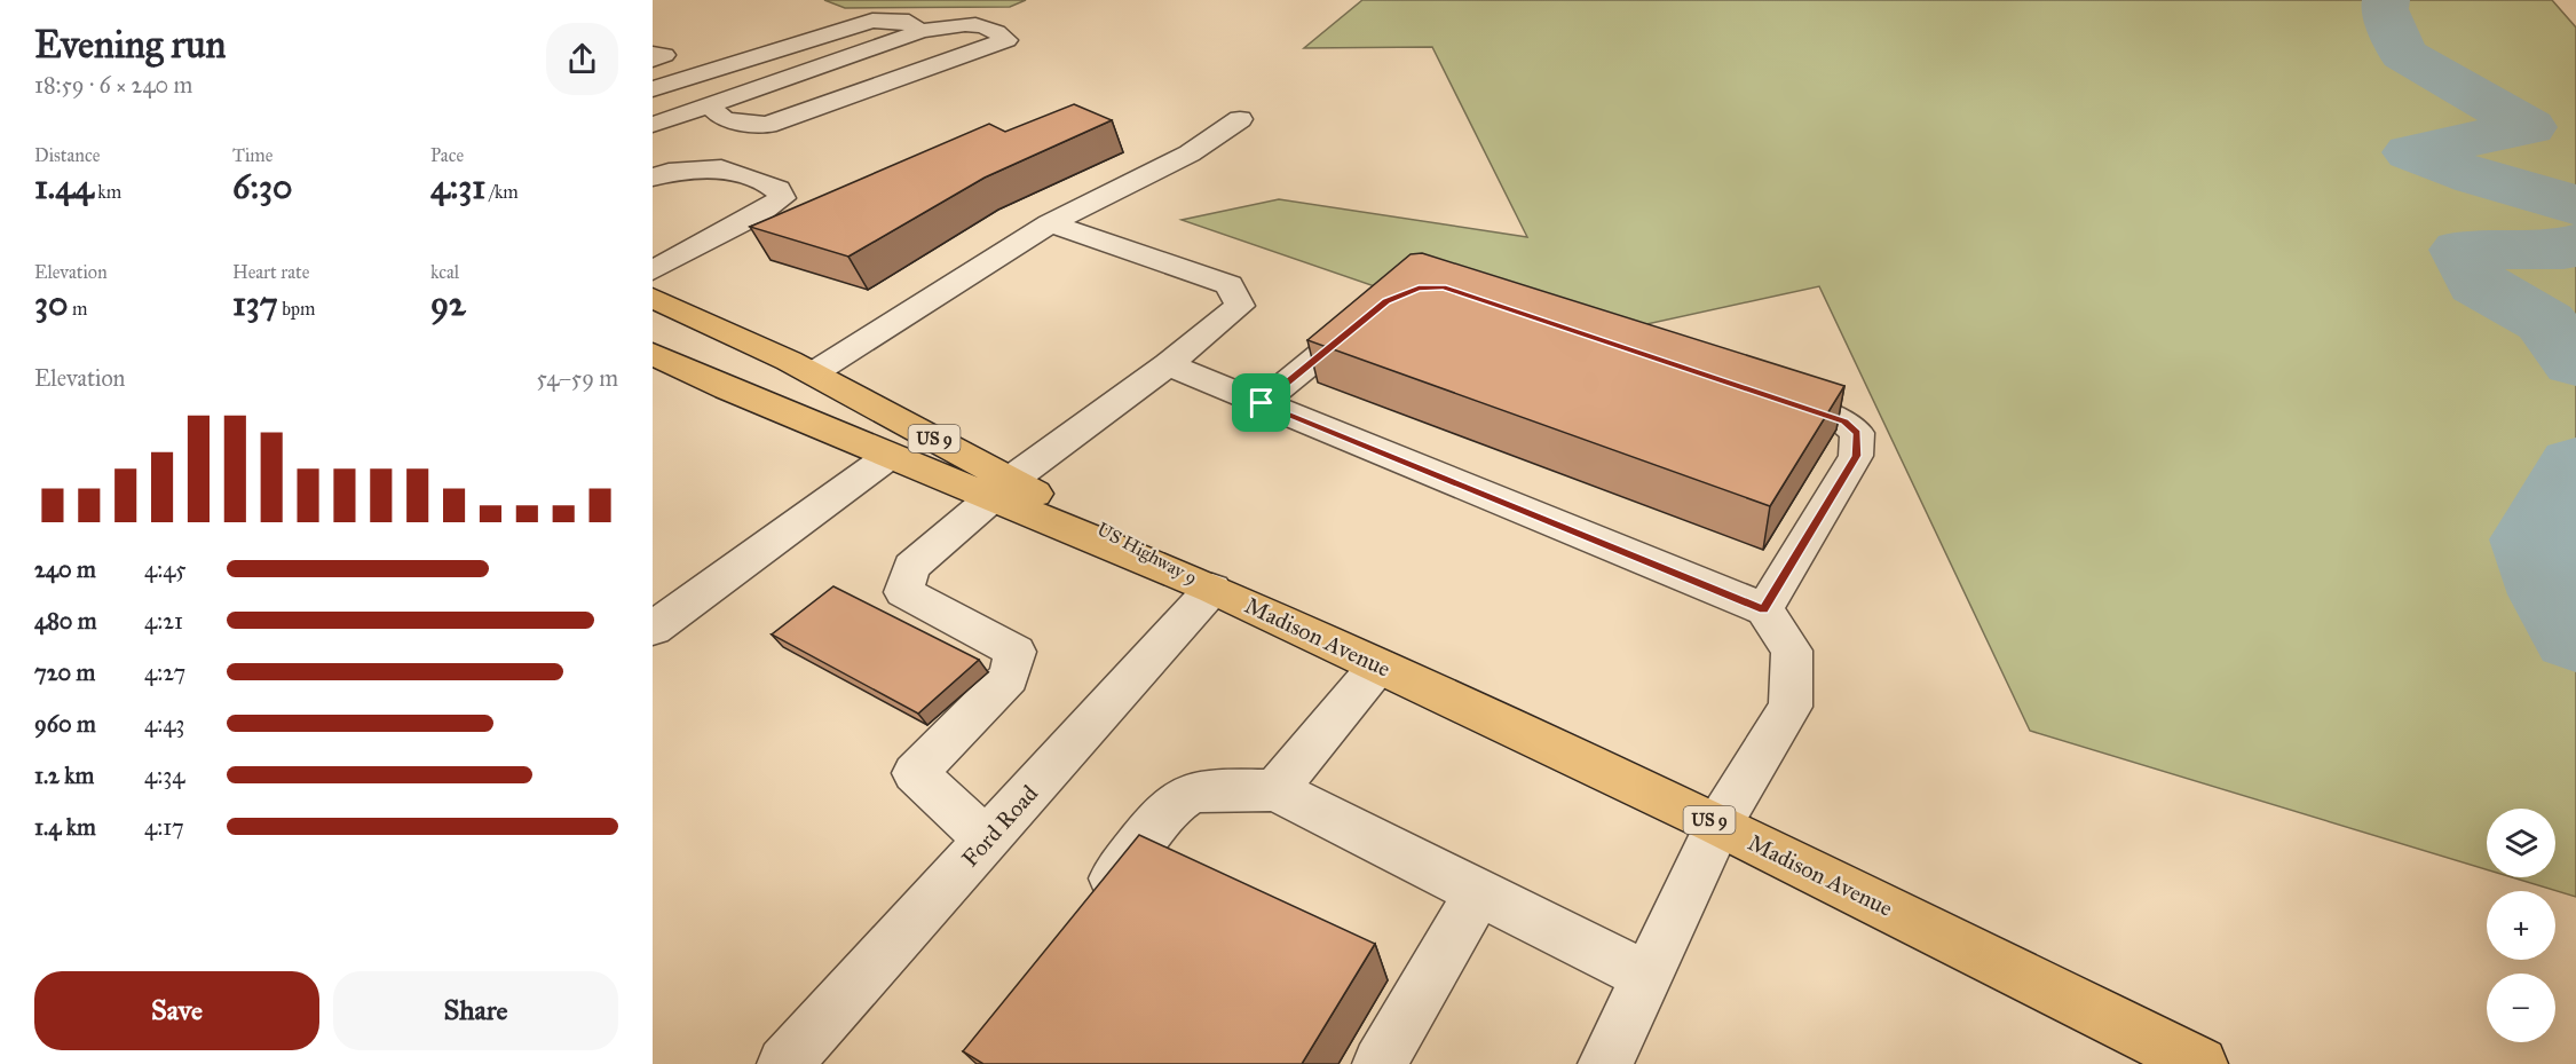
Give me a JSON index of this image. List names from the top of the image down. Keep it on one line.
{"streets":{"highway":["US 9","US Highway 9","Madison Avenue"],"street":["Ford Road"]},"crossings":[["US Highway 9","Madison Avenue"],["US Highway 9","Ford Road"],["Madison Avenue","Ford Road"]],"page":{"heading":["Evening run","18:59 · 6 × 240 m"],"stats":[["Distance","1.44 km"],["Time","6:30"],["Pace","4:31 /km"],["Elevation","30 m"],["Heart rate","137 bpm"],["kcal","92"]],"chart":["Elevation","54–59 m"],"list":[{"name":"240 m","note":"4:45"},{"name":"480 m","note":"4:21"},{"name":"720 m","note":"4:27"},{"name":"960 m","note":"4:43"},{"name":"1.2 km","note":"4:34"},{"name":"1.4 km","note":"4:17"}],"map_buttons":["+","−"],"buttons":["Save","Share"]}}
